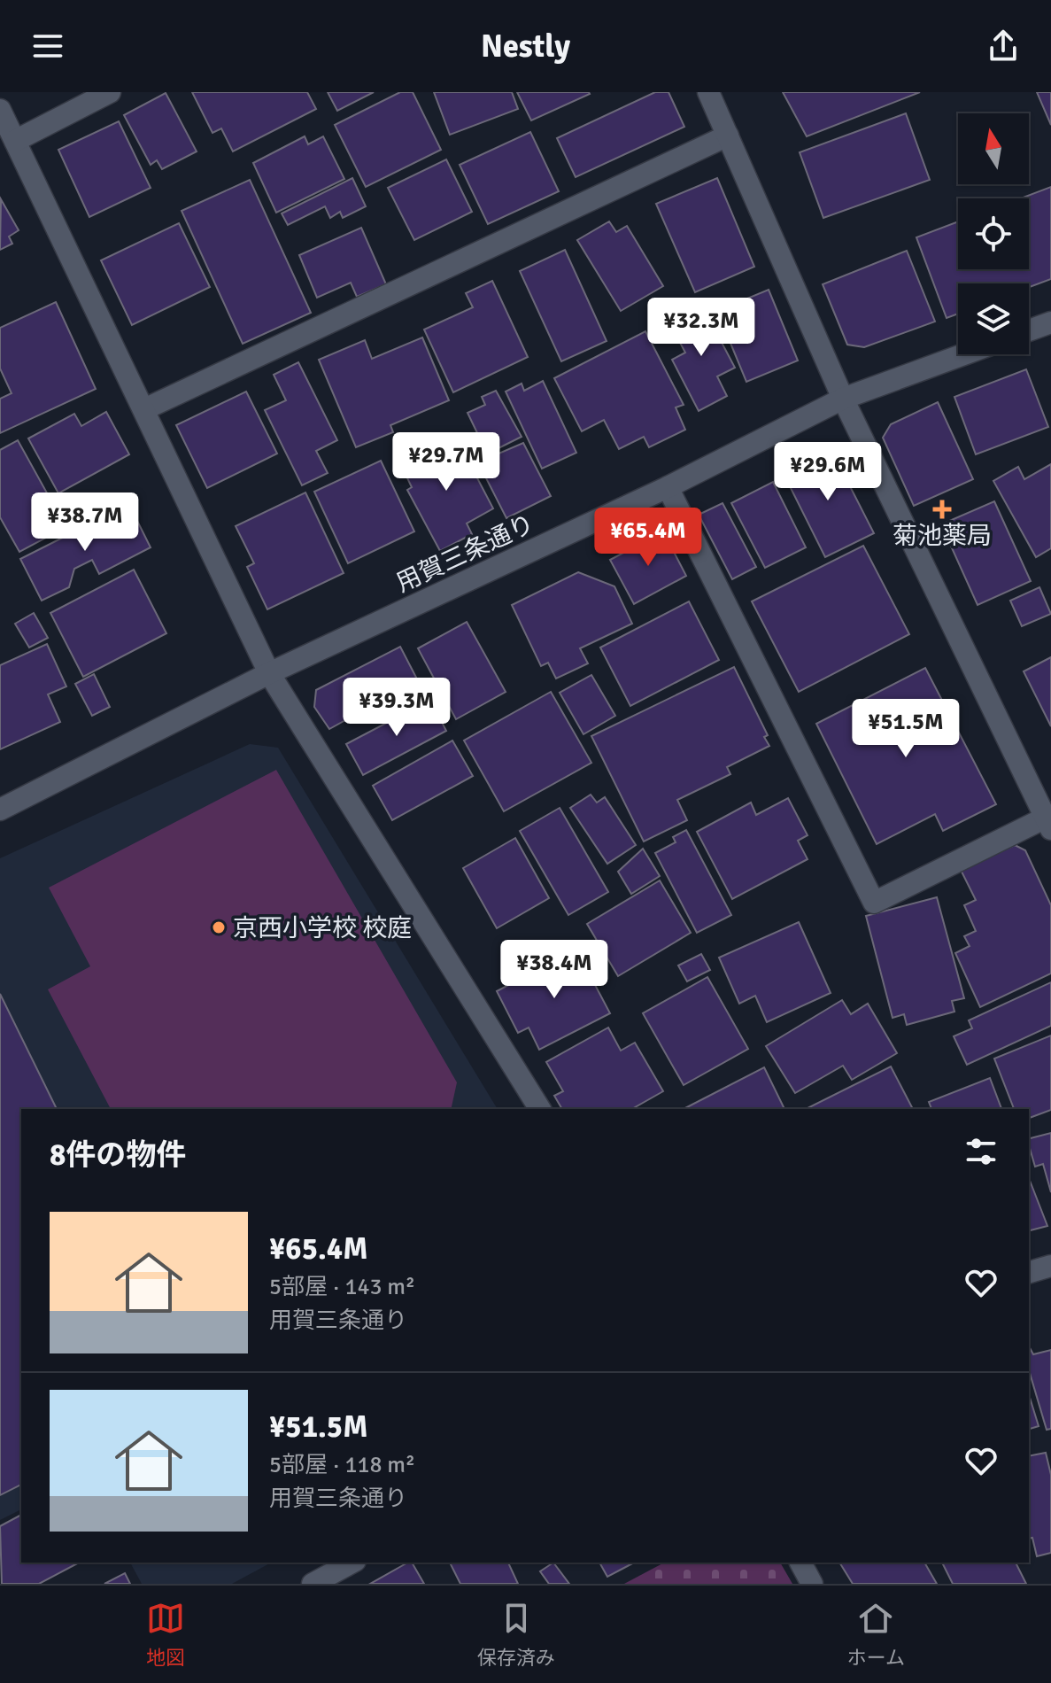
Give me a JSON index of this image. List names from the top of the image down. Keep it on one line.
{"streets":{"street":["用賀三条通り"]},"places":{"health":["菊池薬局"],"other":["京西小学校 校庭"]},"north":"top","page":{"header":"Nestly","price":["¥32.3M","¥29.7M","¥29.6M","¥38.7M","¥65.4M","¥39.3M","¥51.5M","¥38.4M"],"heading":"8件の物件","list":[{"name":"¥65.4M","note":"5部屋 · 143 m² · 用賀三条通り"},{"name":"¥51.5M","note":"5部屋 · 118 m² · 用賀三条通り"}],"tabs":["地図","保存済み","ホーム"]}}
